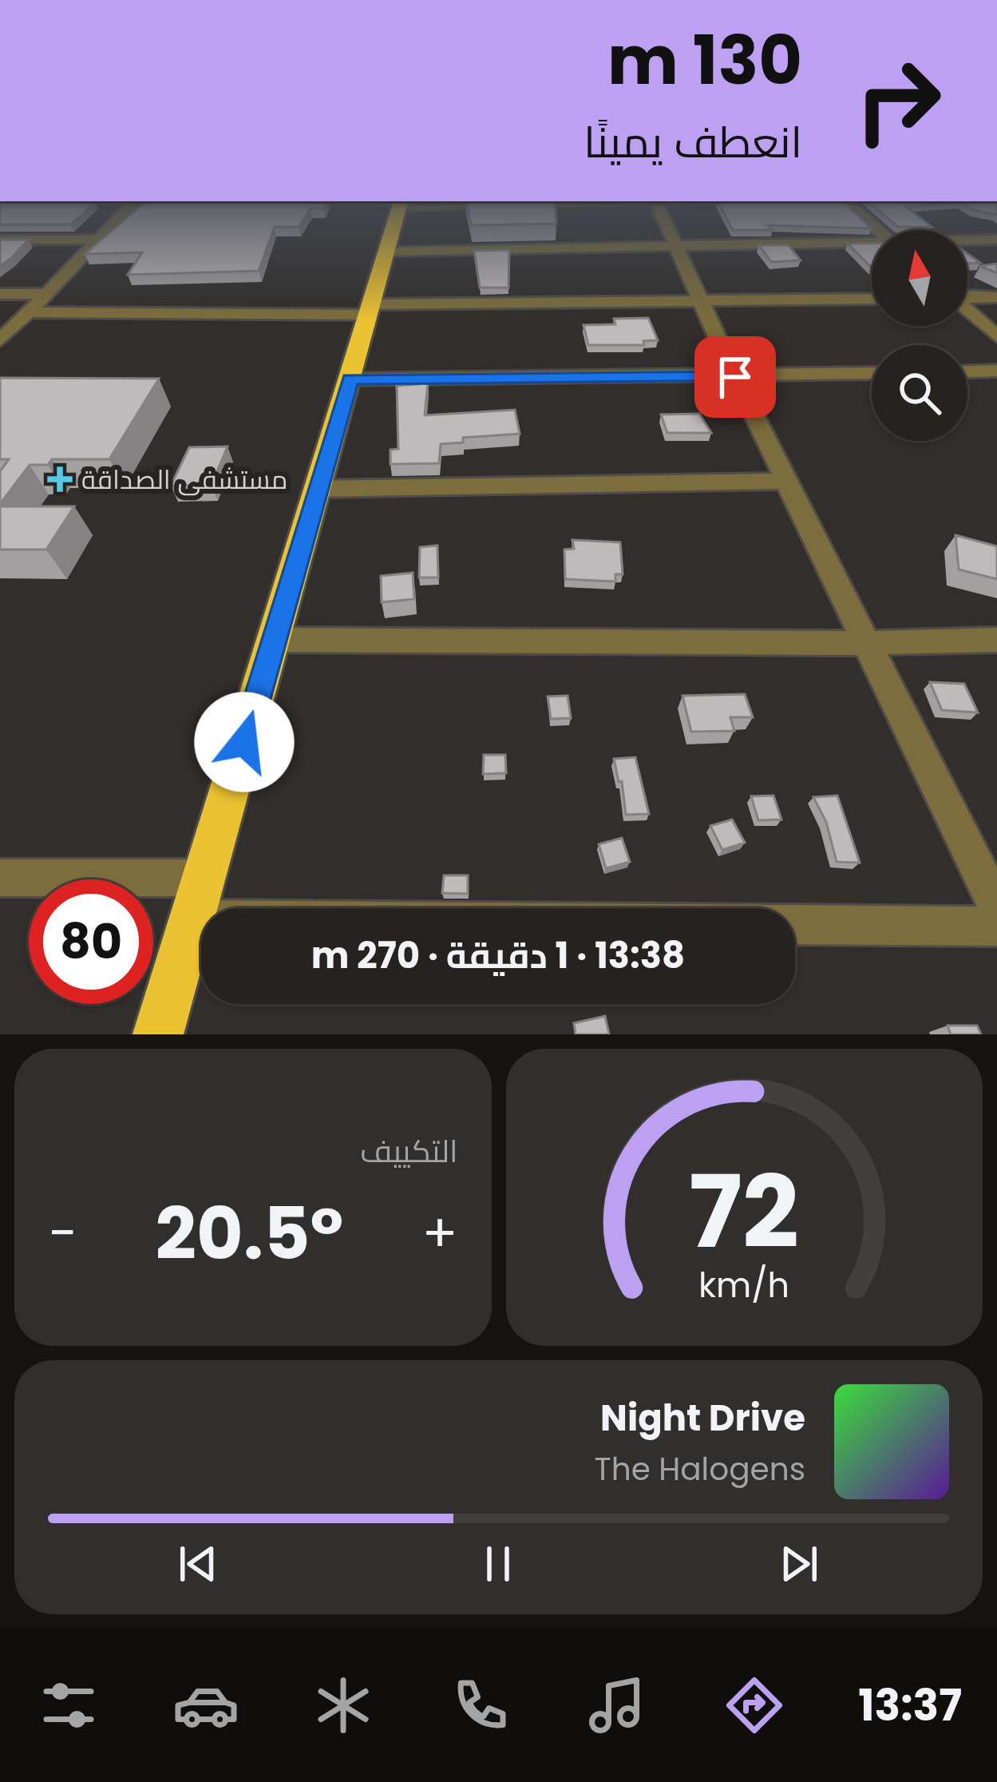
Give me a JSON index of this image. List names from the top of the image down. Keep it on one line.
{"places":{"health":["مستشفى الصداقة"]},"north":"top","page":{"turn":["130 m","انعطف يمينًا"],"limit":"80","trip":"13:38 · 1 دقيقة · 270 m","tile":"التكييف","heat":["−","20.5°","+"],"song":["Night Drive","The Halogens"],"tabs":"13:37","gauge":["72","km/h"]}}
